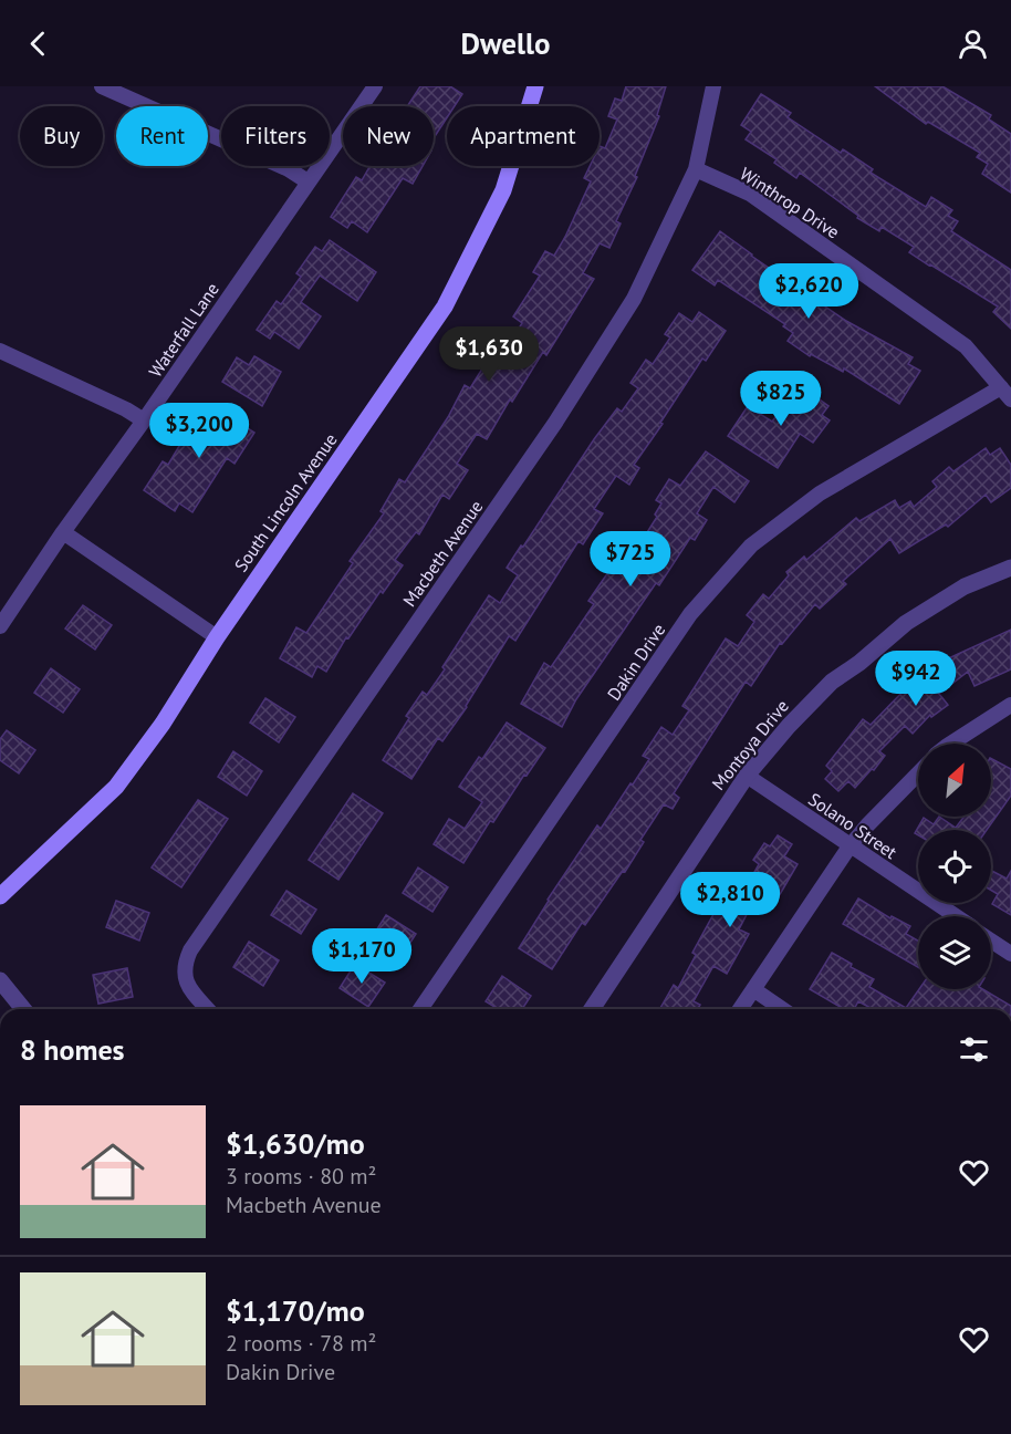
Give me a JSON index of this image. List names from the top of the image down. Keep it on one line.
{"streets":{"main road":["South Lincoln Avenue"],"street":["Winthrop Drive","Waterfall Lane","Macbeth Avenue","Dakin Drive","Montoya Drive","Solano Street"]},"crossings":[["Winthrop Drive","Macbeth Avenue"],["Winthrop Drive","Dakin Drive"],["Montoya Drive","Solano Street"]],"north":"top right","page":{"header":"Dwello","chip":["Buy","Rent","Filters","New","Apartment"],"price":["$2,620","$1,630","$825","$3,200","$725","$942","$2,810","$1,170"],"heading":"8 homes","list":[{"name":"$1,630/mo","note":"3 rooms · 80 m² · Macbeth Avenue"},{"name":"$1,170/mo","note":"2 rooms · 78 m² · Dakin Drive"}]}}
